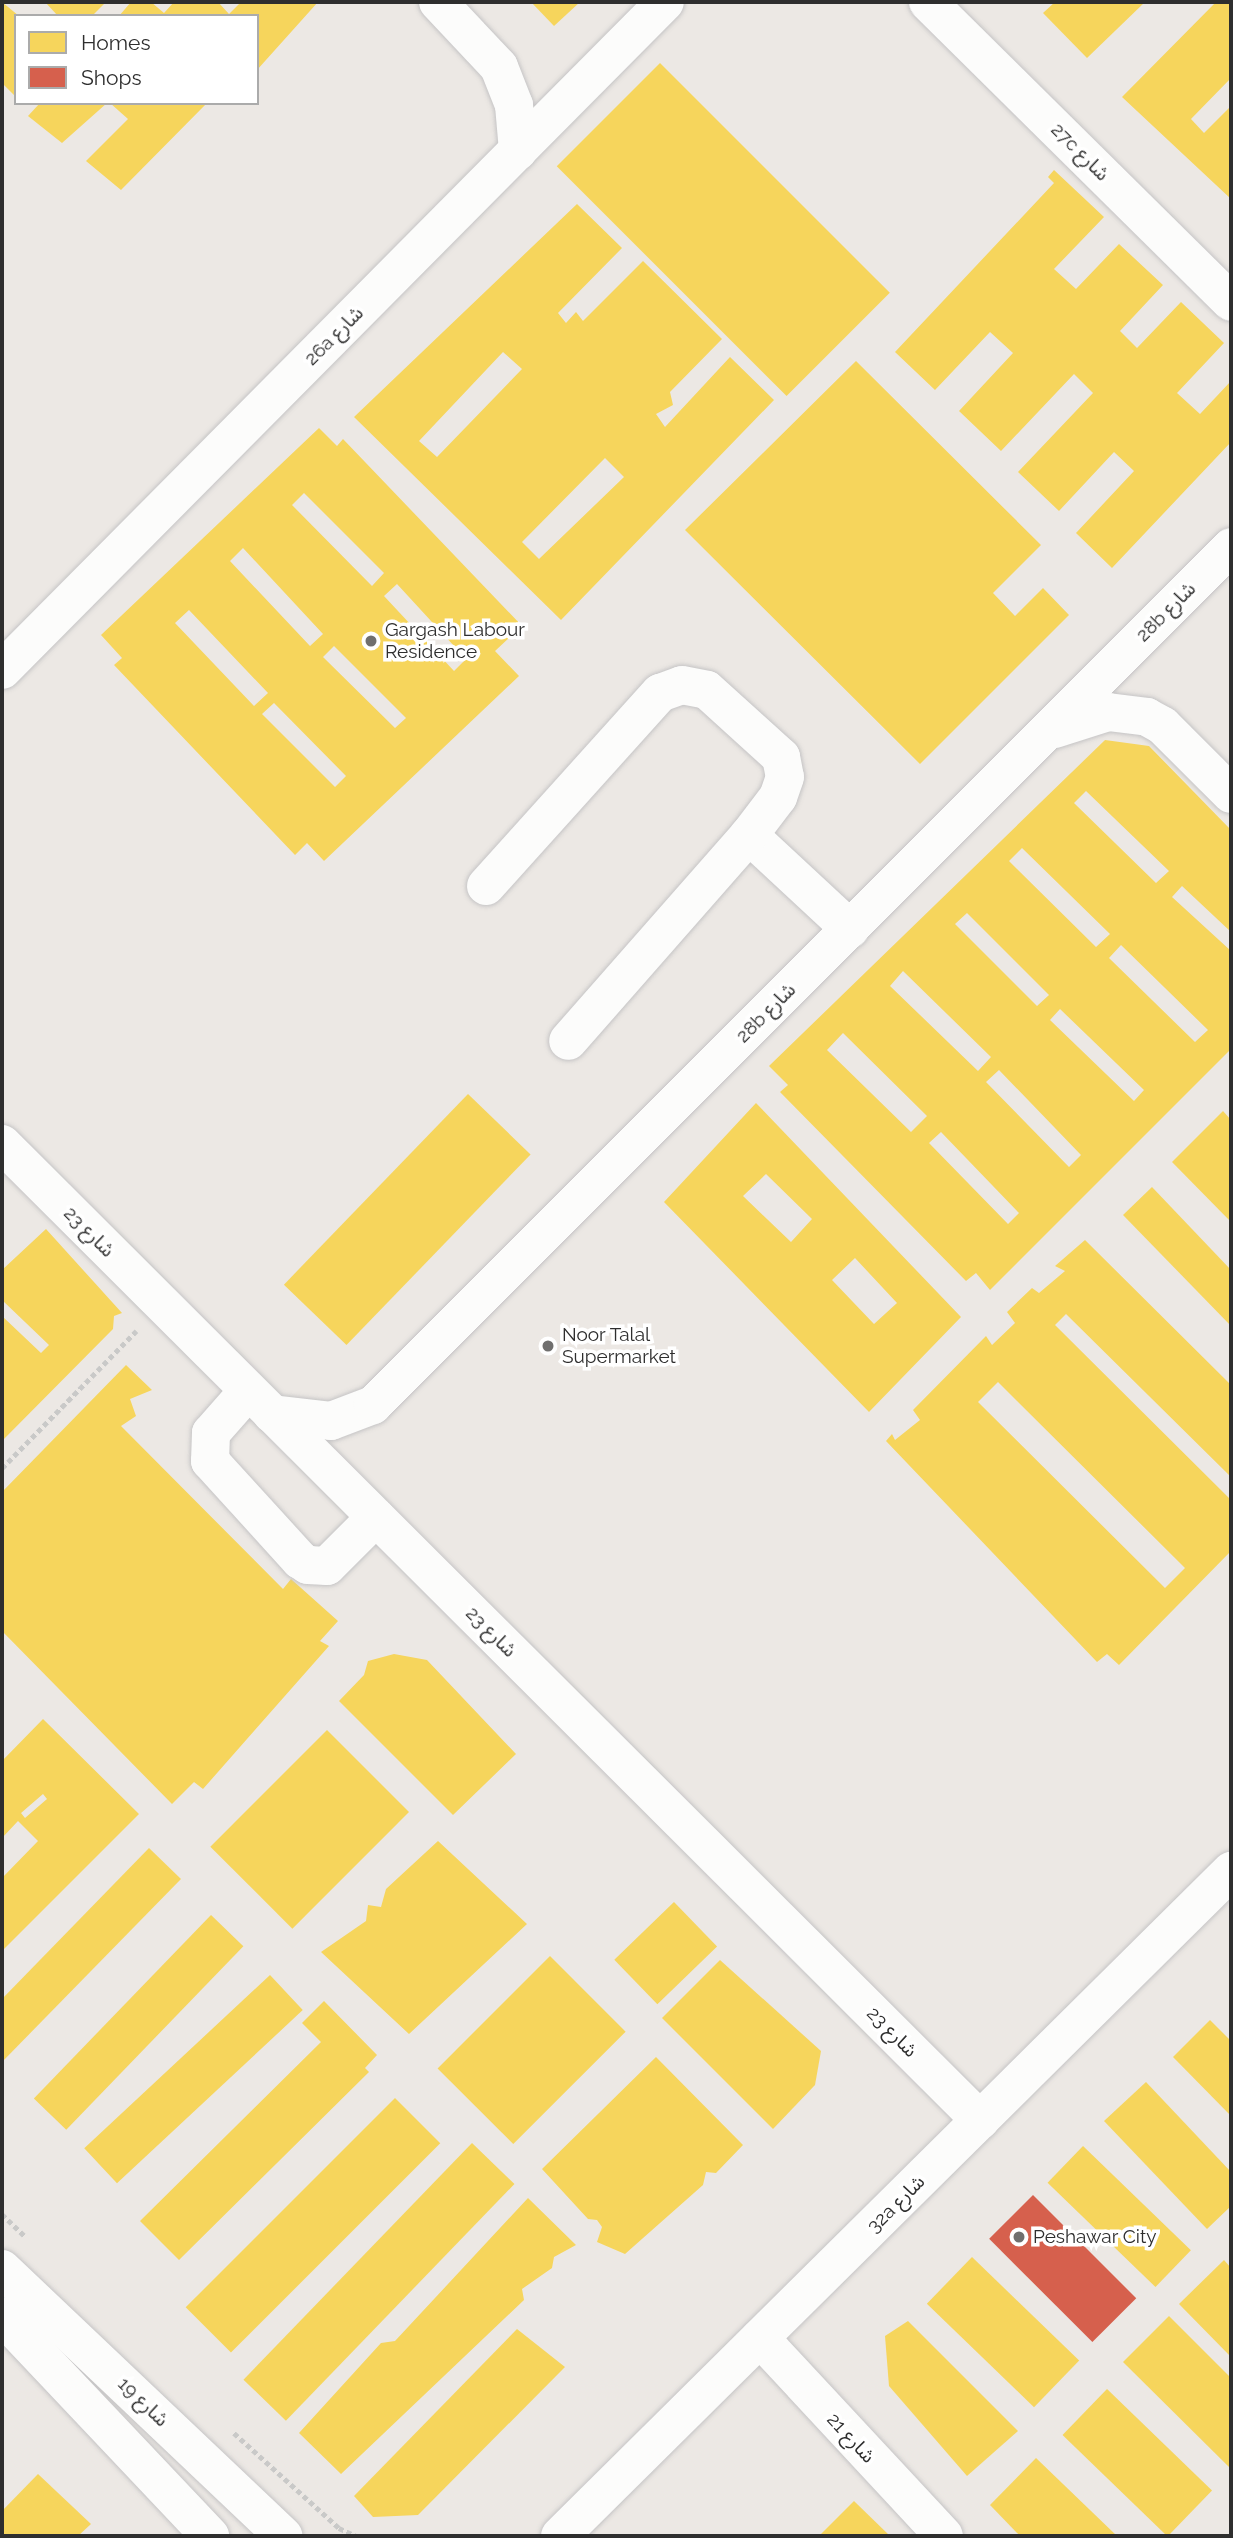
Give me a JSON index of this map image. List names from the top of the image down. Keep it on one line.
{"streets":{"street":["27c شارع","26a شارع","28b شارع","شارع 23","32a شارع","شارع 19","شارع 21"]},"crossings":[["28b شارع","شارع 23"],["شارع 23","32a شارع"],["32a شارع","شارع 21"]],"places":["Gargash Labour Residence","Noor Talal Supermarket","Peshawar City"],"legend":["Homes","Shops"]}
